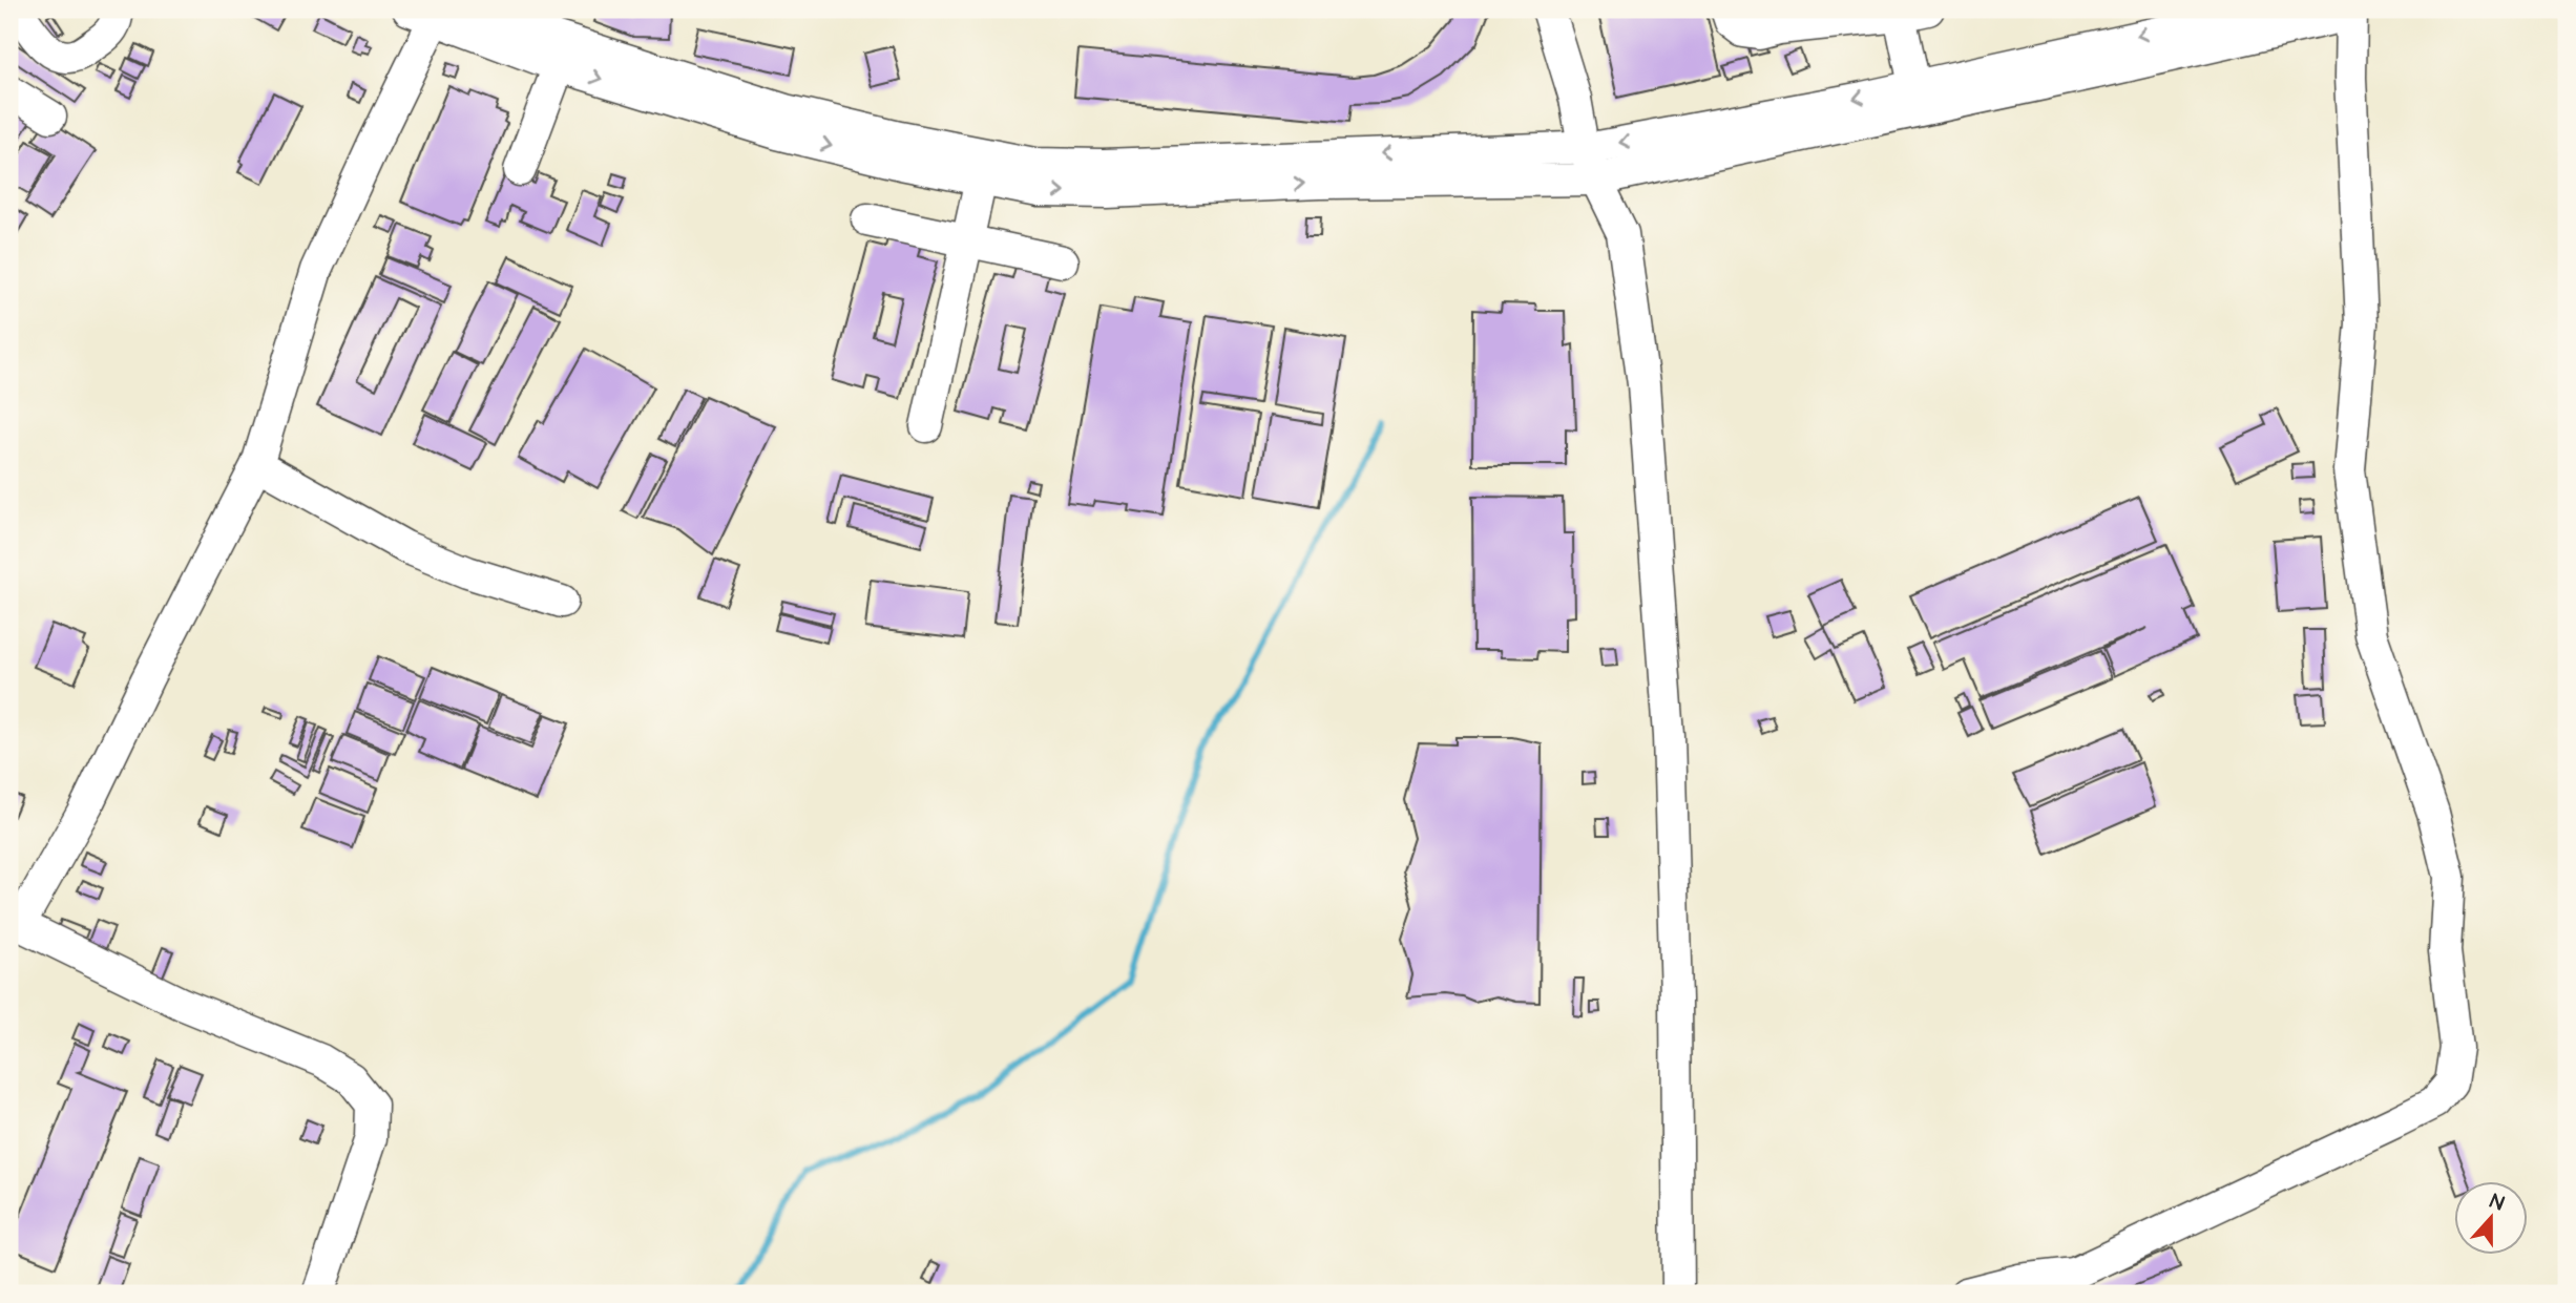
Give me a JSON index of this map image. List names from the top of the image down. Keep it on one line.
{"north":"top"}
